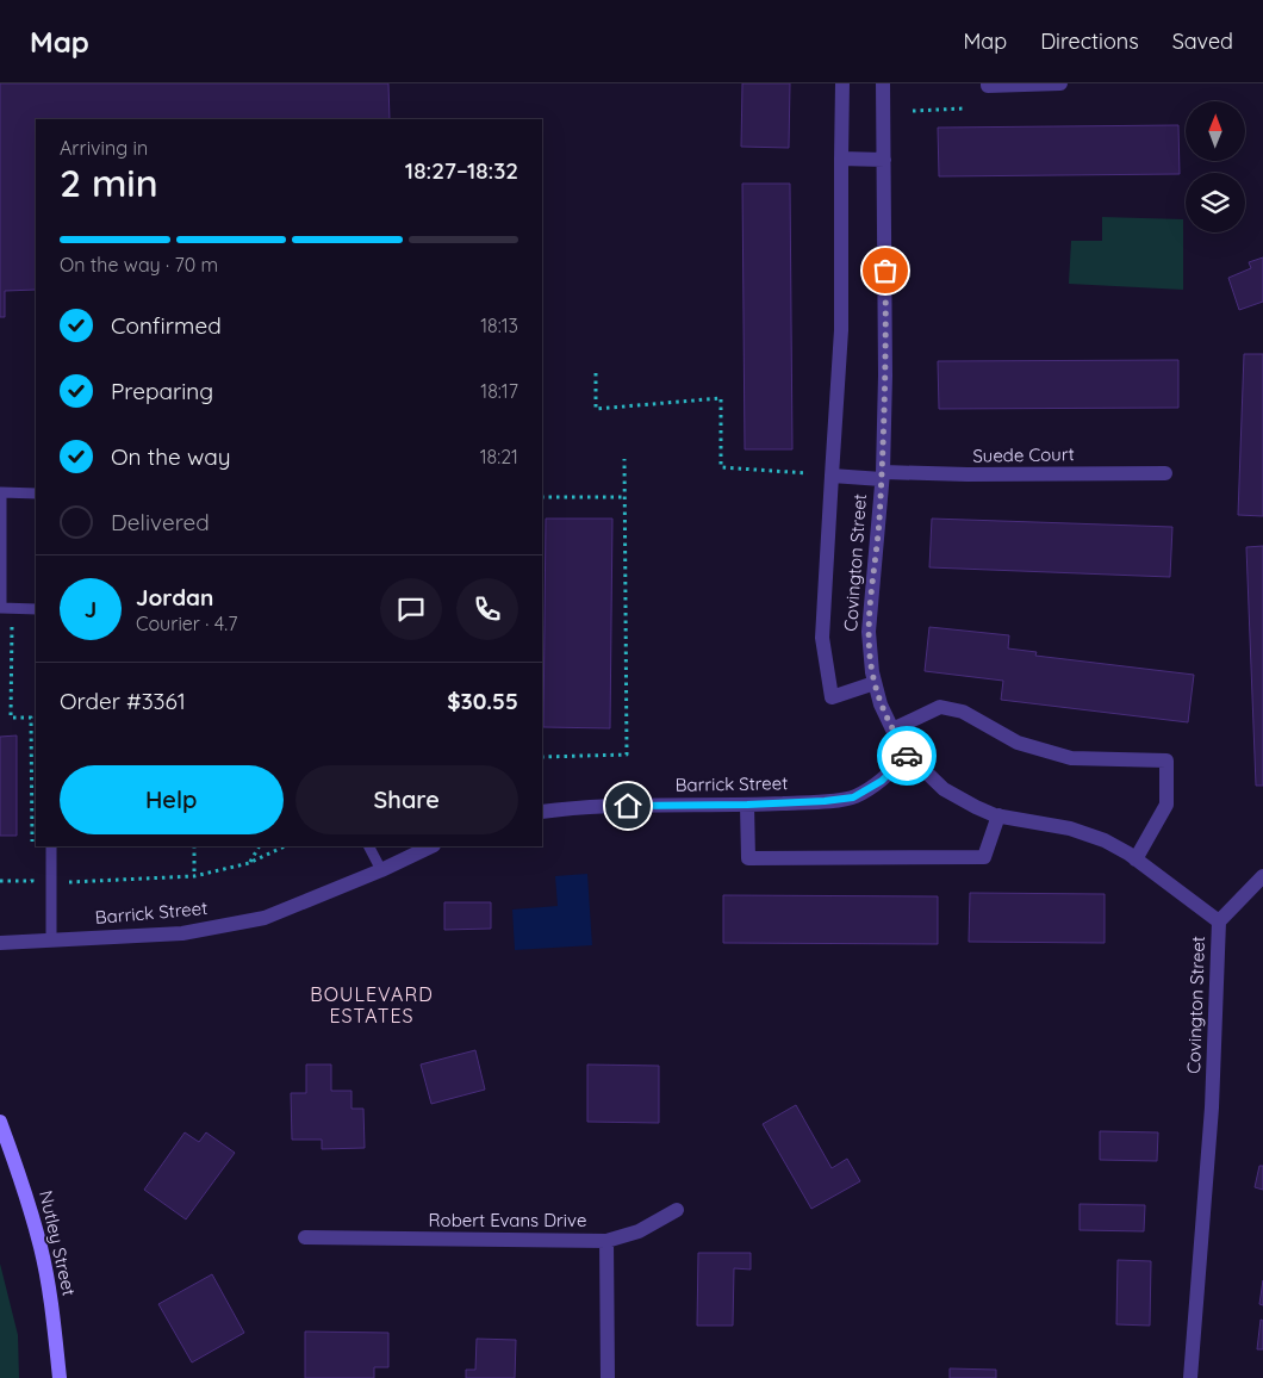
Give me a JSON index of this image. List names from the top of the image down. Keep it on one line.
{"streets":{"main road":["Nutley Street"],"street":["Suede Court","Covington Street","Barrick Street","Robert Evans Drive"]},"crossings":[["Suede Court","Covington Street"],["Covington Street","Barrick Street"]],"districts":["BOULEVARD ESTATES"],"north":"top","page":{"header":"Map","nav":["Map","Directions","Saved"],"heading":["2 min","Arriving in","18:27–18:32"],"panel":["Jordan","Courier · 4.7","Order #3361","$30.55"],"bar":"On the way · 70 m","list":[["Confirmed","18:13"],["Preparing","18:17"],["On the way","18:21"],"Delivered"],"round":"J","buttons":["Help","Share"]}}
